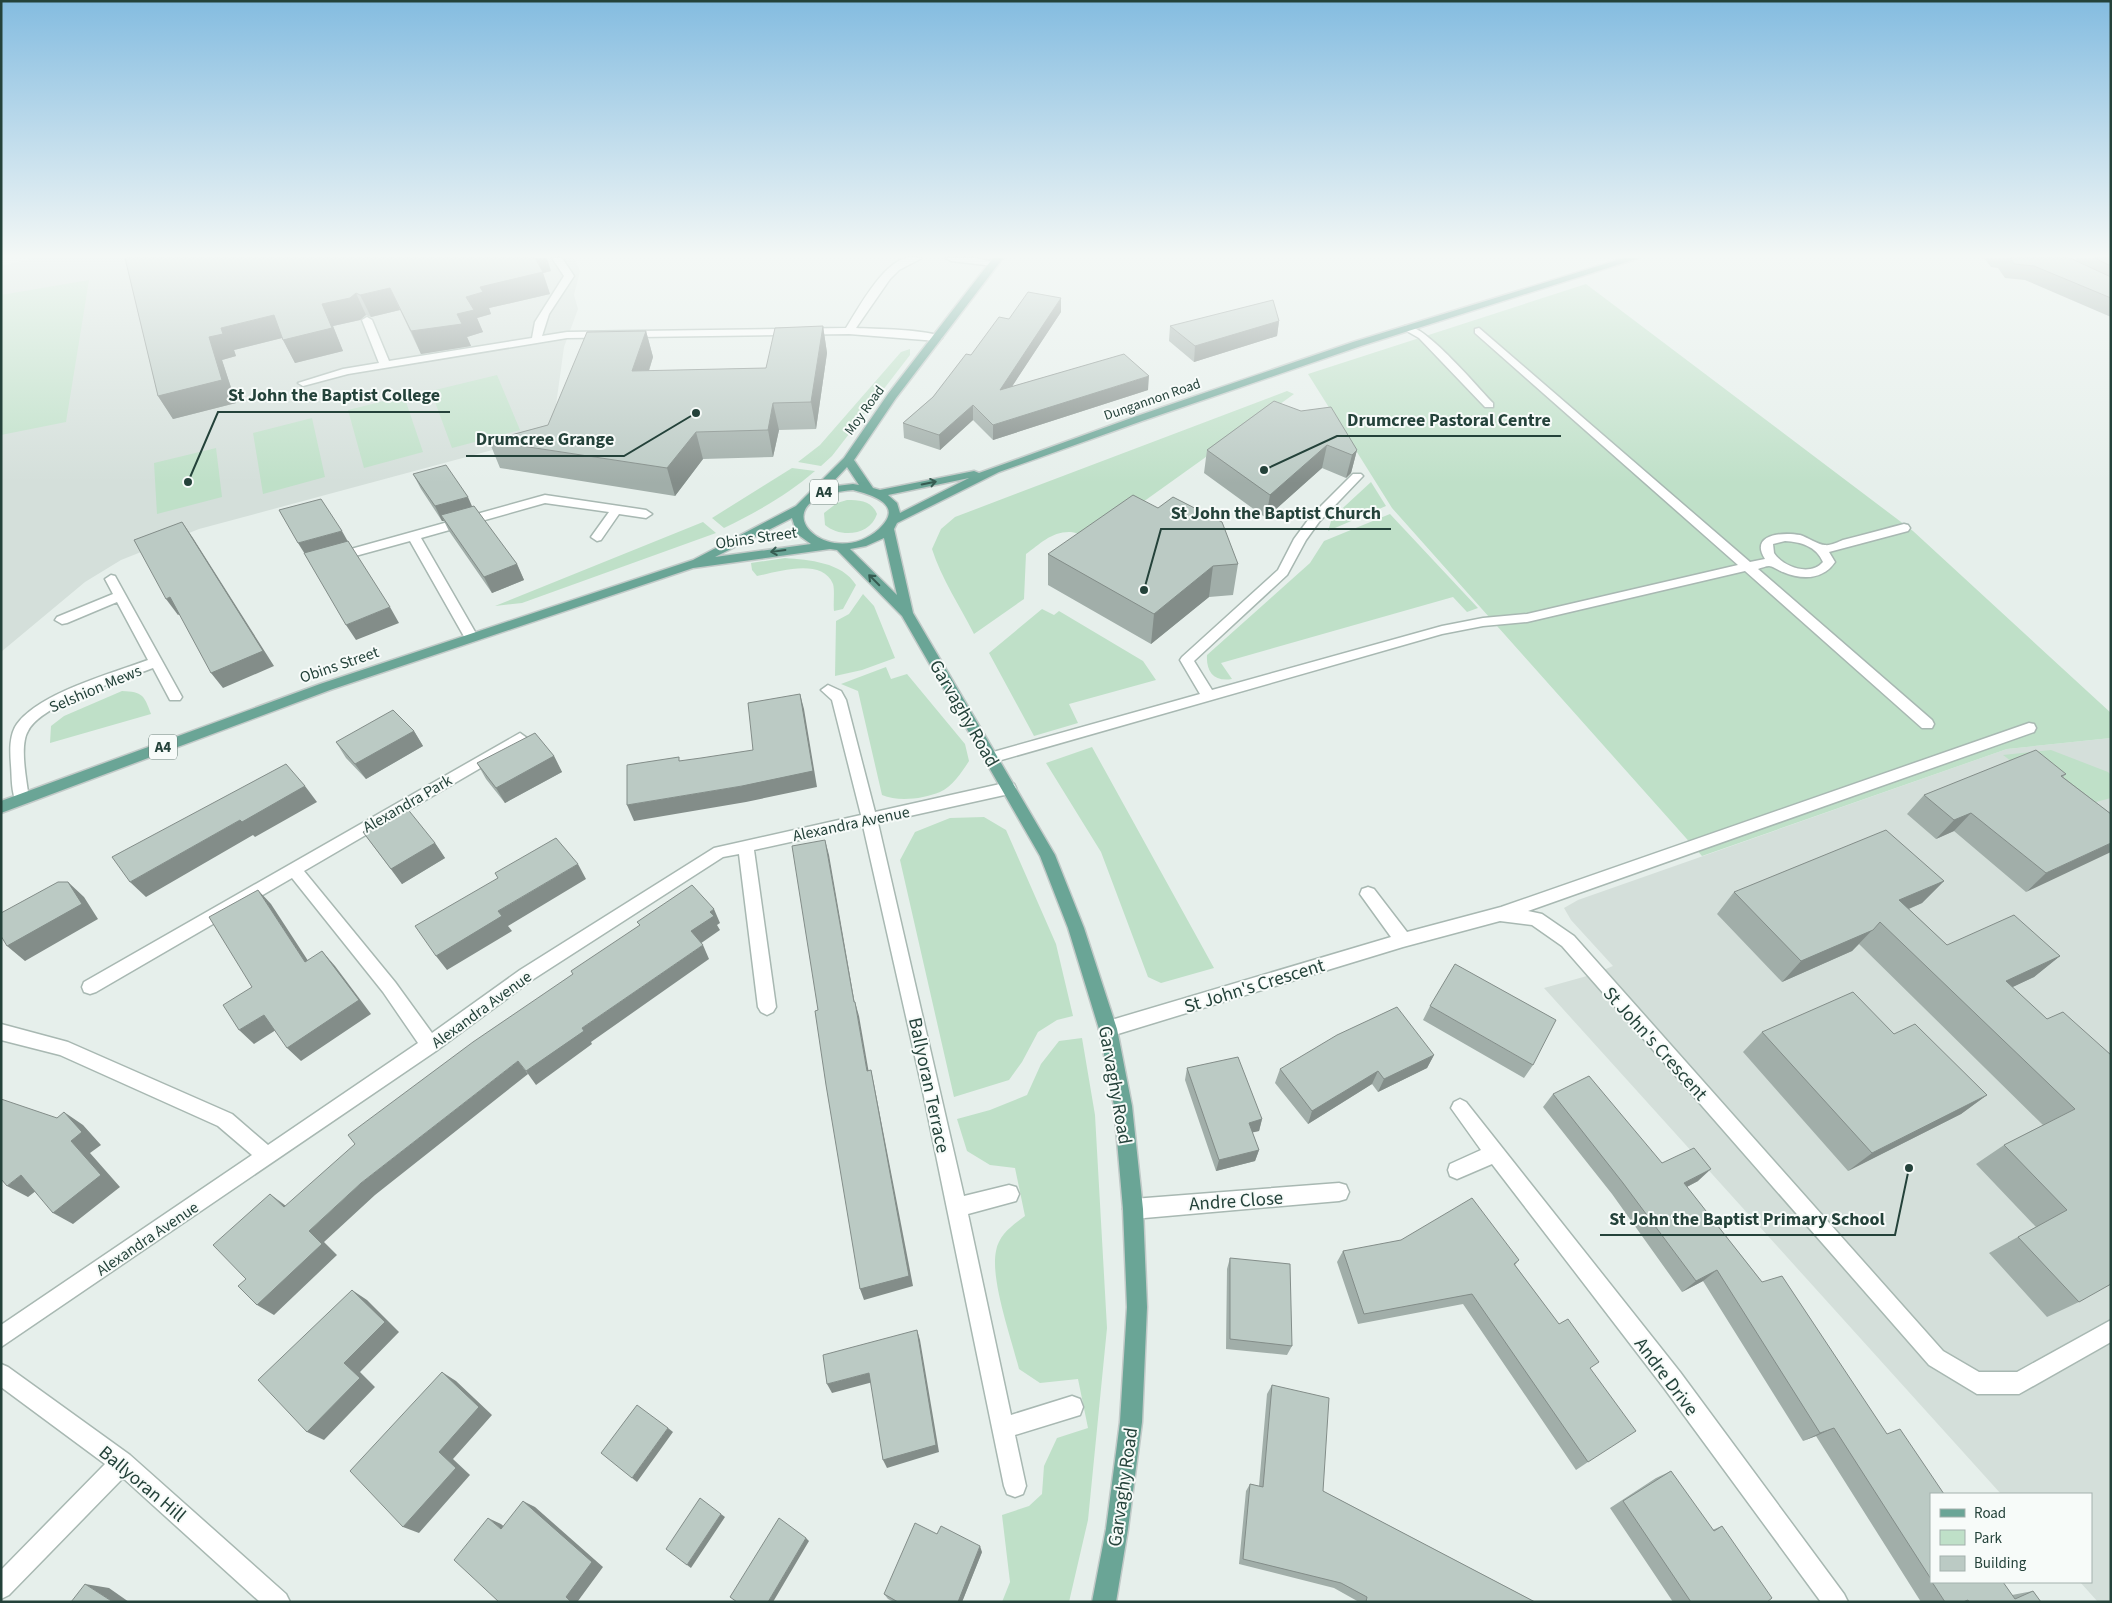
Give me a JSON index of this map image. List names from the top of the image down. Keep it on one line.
{"streets":{"main road":["Dungannon Road","Moy Road","A4","Obins Street","Garvaghy Road"],"street":["Selshion Mews","Alexandra Park","Alexandra Avenue","St John's Crescent","Ballyoran Terrace","Andre Close","Andre Drive","Ballyoran Hill"]},"crossings":[["Dungannon Road","Moy Road"],["Dungannon Road","A4"],["Dungannon Road","Obins Street"],["Dungannon Road","Garvaghy Road"],["Moy Road","A4"],["Moy Road","Obins Street"],["Moy Road","Garvaghy Road"],["A4","Obins Street"],["A4","Garvaghy Road"],["Obins Street","Selshion Mews"],["Obins Street","Garvaghy Road"],["Garvaghy Road","Alexandra Avenue"],["Garvaghy Road","St John's Crescent"],["Garvaghy Road","Andre Close"],["Alexandra Avenue","Ballyoran Terrace"]],"places":["Drumcree Grange","Drumcree Pastoral Centre","St John the Baptist College","St John the Baptist Church","St John the Baptist Primary School"],"legend":["Road","Park","Building"]}
